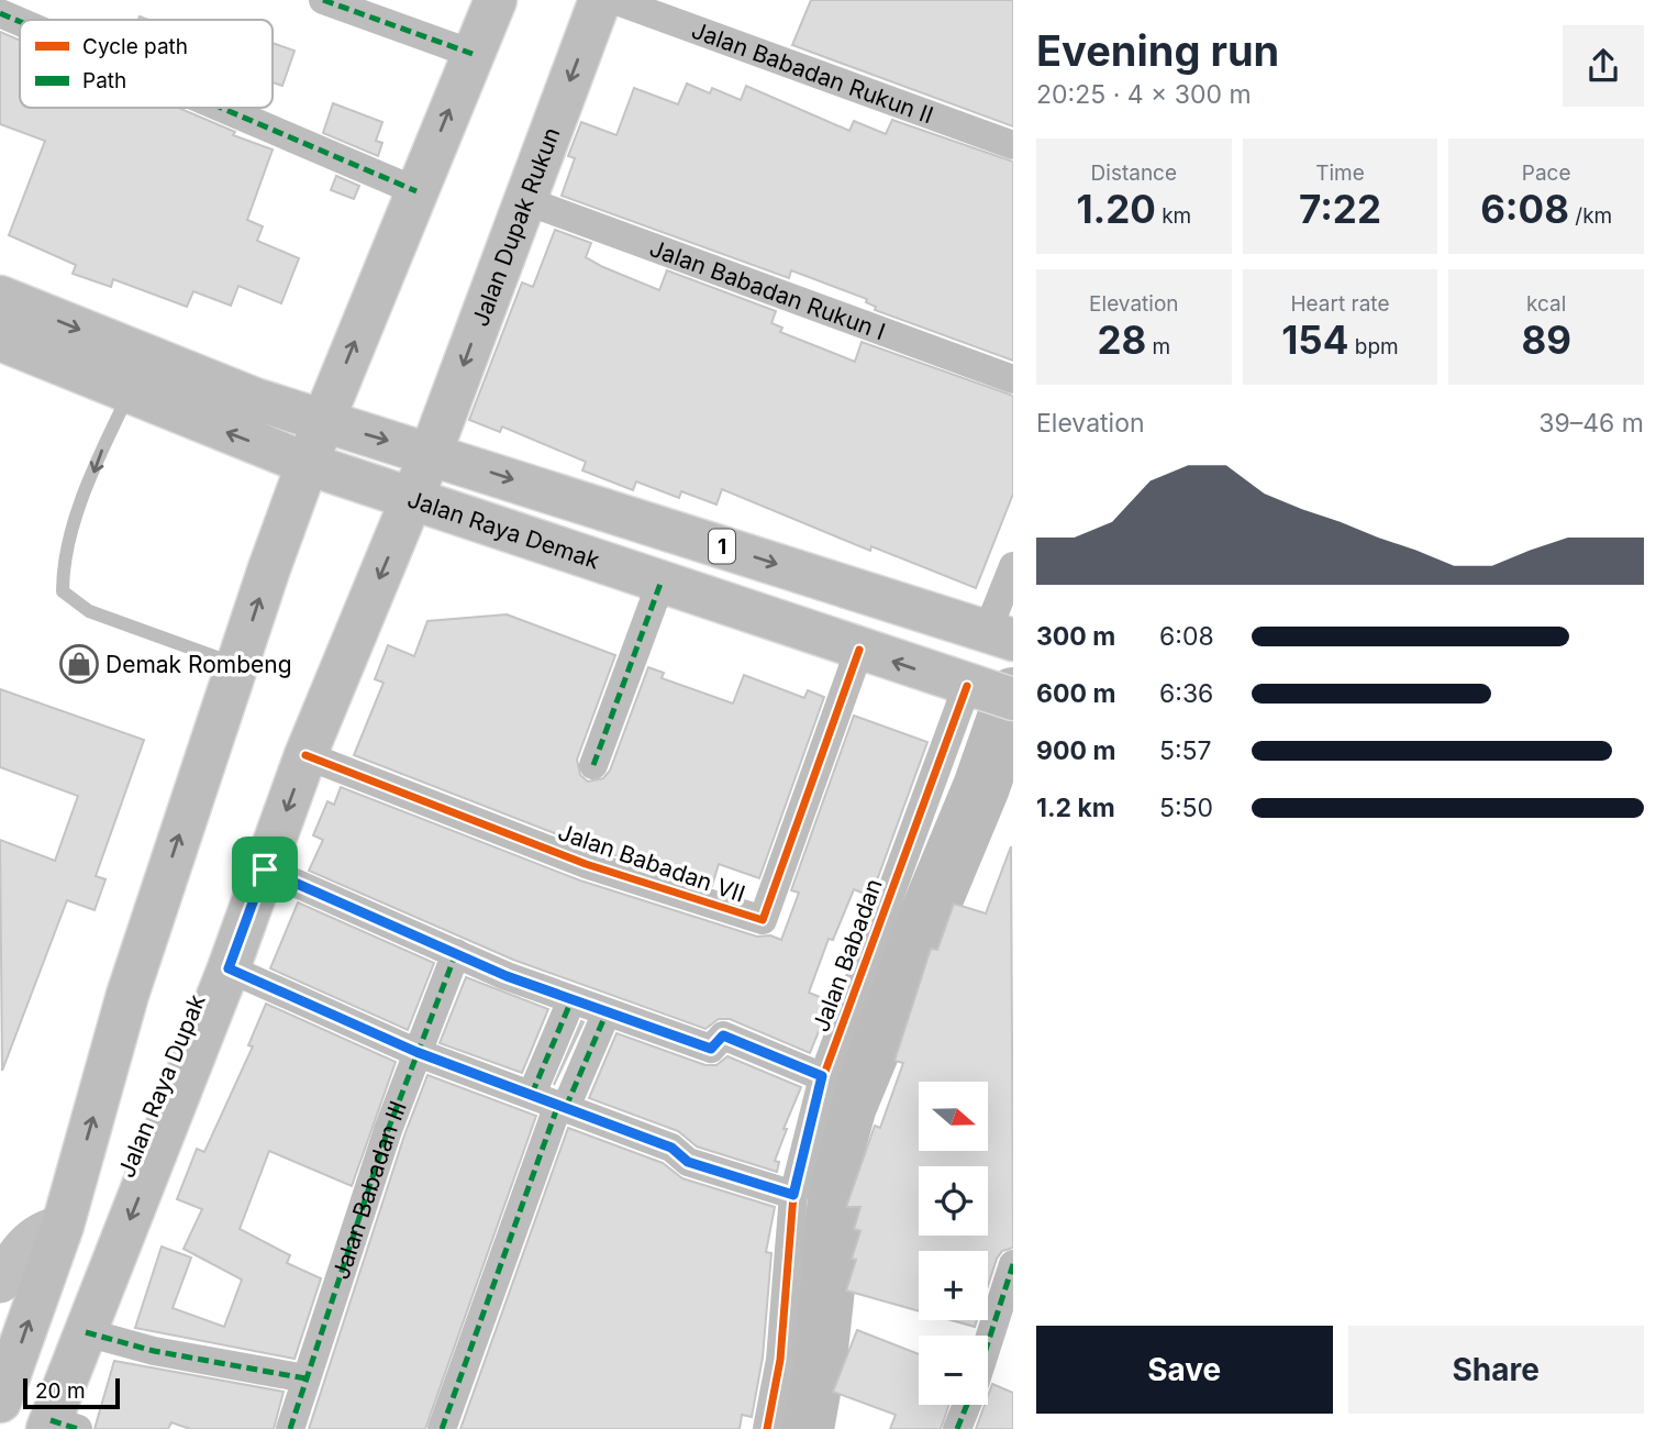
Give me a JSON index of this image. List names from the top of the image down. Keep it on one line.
{"streets":{"main road":["Jalan Dupak Rukun","Jalan Raya Demak","1","Jalan Raya Dupak"],"street":["Jalan Babadan Rukun II","Jalan Babadan Rukun I","Jalan Babadan VII","Jalan Babadan","Jalan Babadan III"]},"crossings":[["Jalan Dupak Rukun","Jalan Babadan Rukun I"],["Jalan Dupak Rukun","1"],["Jalan Dupak Rukun","Jalan Raya Dupak"],["Jalan Raya Demak","Jalan Babadan VII"],["Jalan Raya Demak","Jalan Babadan"],["Jalan Raya Demak","Jalan Raya Dupak"],["1","Jalan Raya Dupak"],["Jalan Babadan VII","Jalan Raya Dupak"]],"places":{"shop":["Demak Rombeng"]},"legend":["Cycle path","Path"],"scale_bar":"20 m","north":"right","page":{"heading":["Evening run","20:25 · 4 × 300 m"],"stats":[["Distance","1.20 km"],["Time","7:22"],["Pace","6:08 /km"],["Elevation","28 m"],["Heart rate","154 bpm"],["kcal","89"]],"chart":["Elevation","39–46 m"],"list":[{"name":"300 m","note":"6:08"},{"name":"600 m","note":"6:36"},{"name":"900 m","note":"5:57"},{"name":"1.2 km","note":"5:50"}],"map_buttons":["+","−"],"buttons":["Save","Share"],"scale":"20 m"}}
